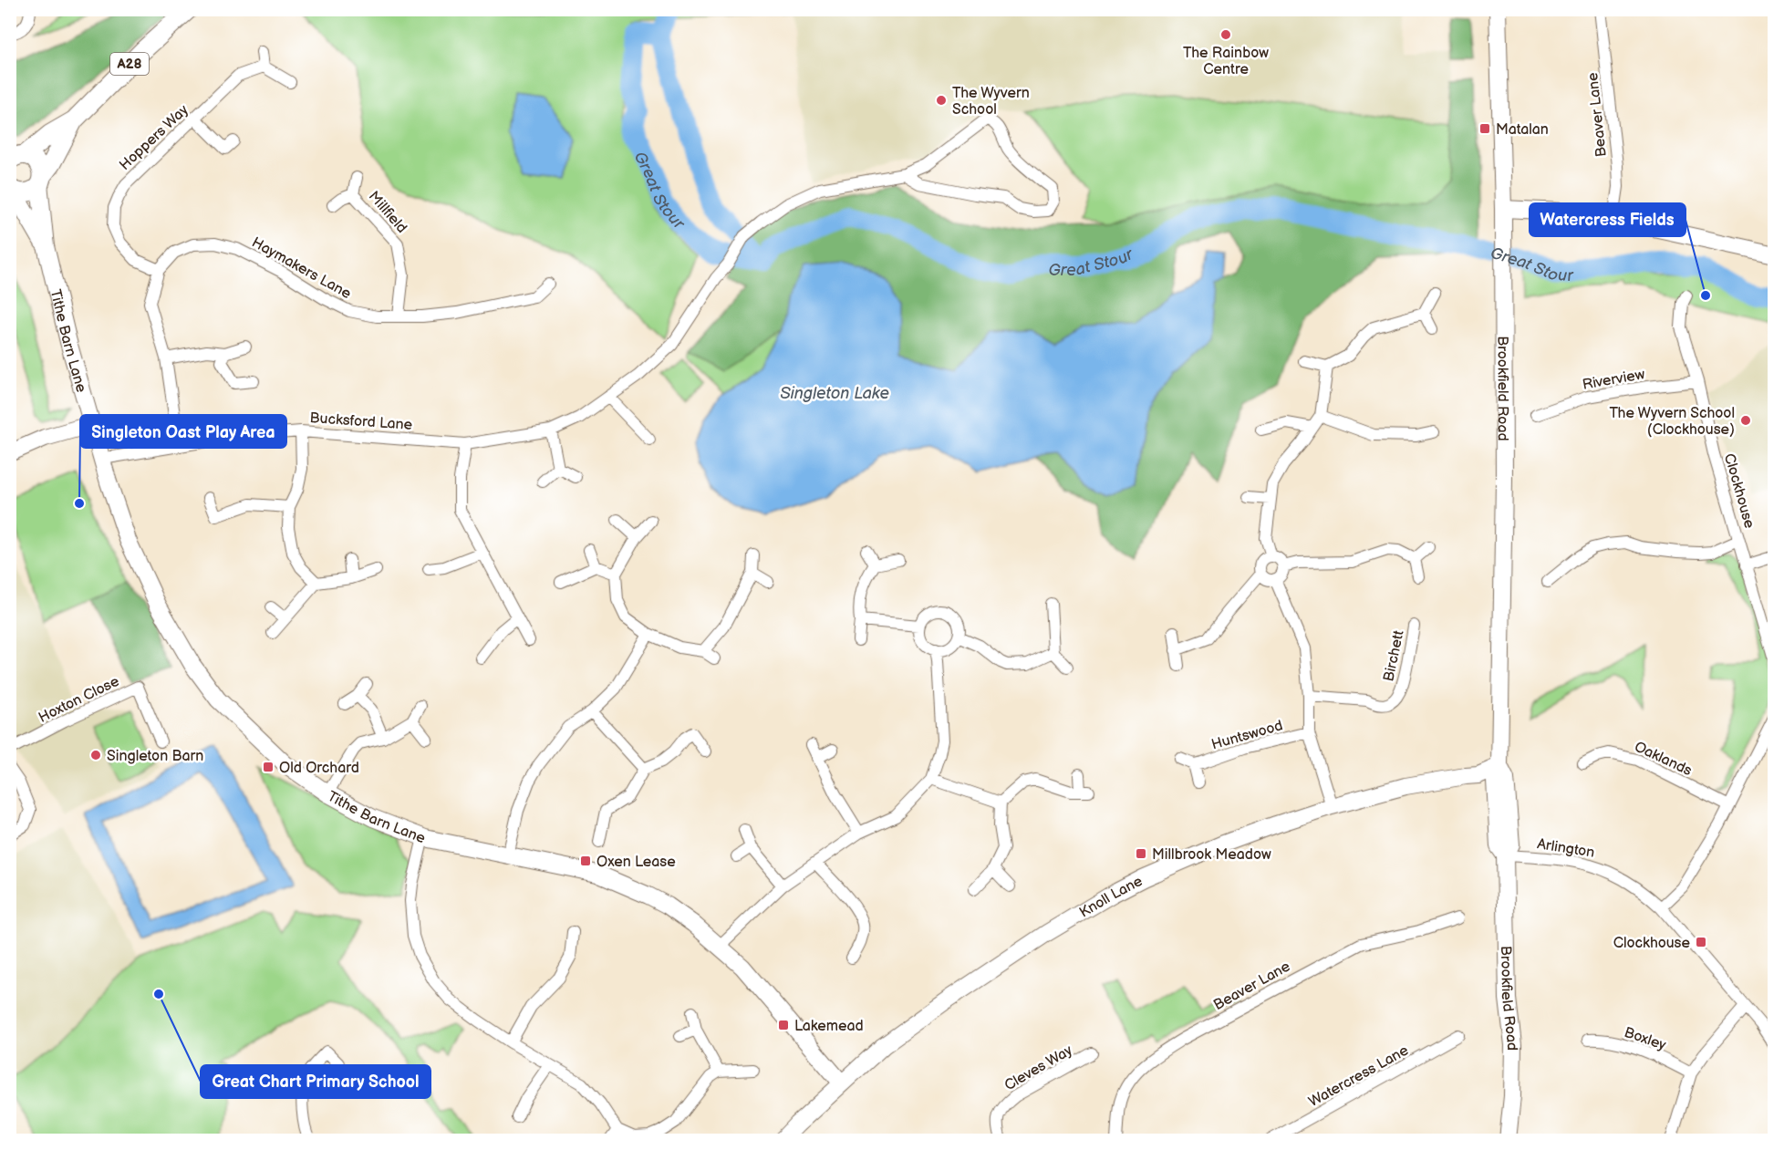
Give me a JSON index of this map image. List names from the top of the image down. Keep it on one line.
{"streets":{"main road":["A28"],"street":["Beaver Lane","Hoppers Way","Millfield","Haymakers Lane","Tithe Barn Lane","Riverview","Brookfield Road","Bucksford Lane","Clockhouse","Birchett","Hoxton Close","Huntswood","Oaklands","Arlington","Knoll Lane","Boxley","Cleves Way","Watercress Lane"]},"crossings":[["A28","Tithe Barn Lane"],["Hoppers Way","Haymakers Lane"],["Millfield","Haymakers Lane"],["Haymakers Lane","Bucksford Lane"],["Tithe Barn Lane","Bucksford Lane"],["Tithe Barn Lane","Knoll Lane"],["Riverview","Clockhouse"],["Brookfield Road","Arlington"],["Brookfield Road","Knoll Lane"]],"water":["Great Stour","Singleton Lake"],"places":{"other":["The Rainbow Centre","The Wyvern School","Watercress Fields","The Wyvern School (Clockhouse)","Singleton Oast Play Area","Singleton Barn","Great Chart Primary School"],"transit":["Matalan","Old Orchard","Millbrook Meadow","Oxen Lease","Clockhouse","Lakemead"]}}
